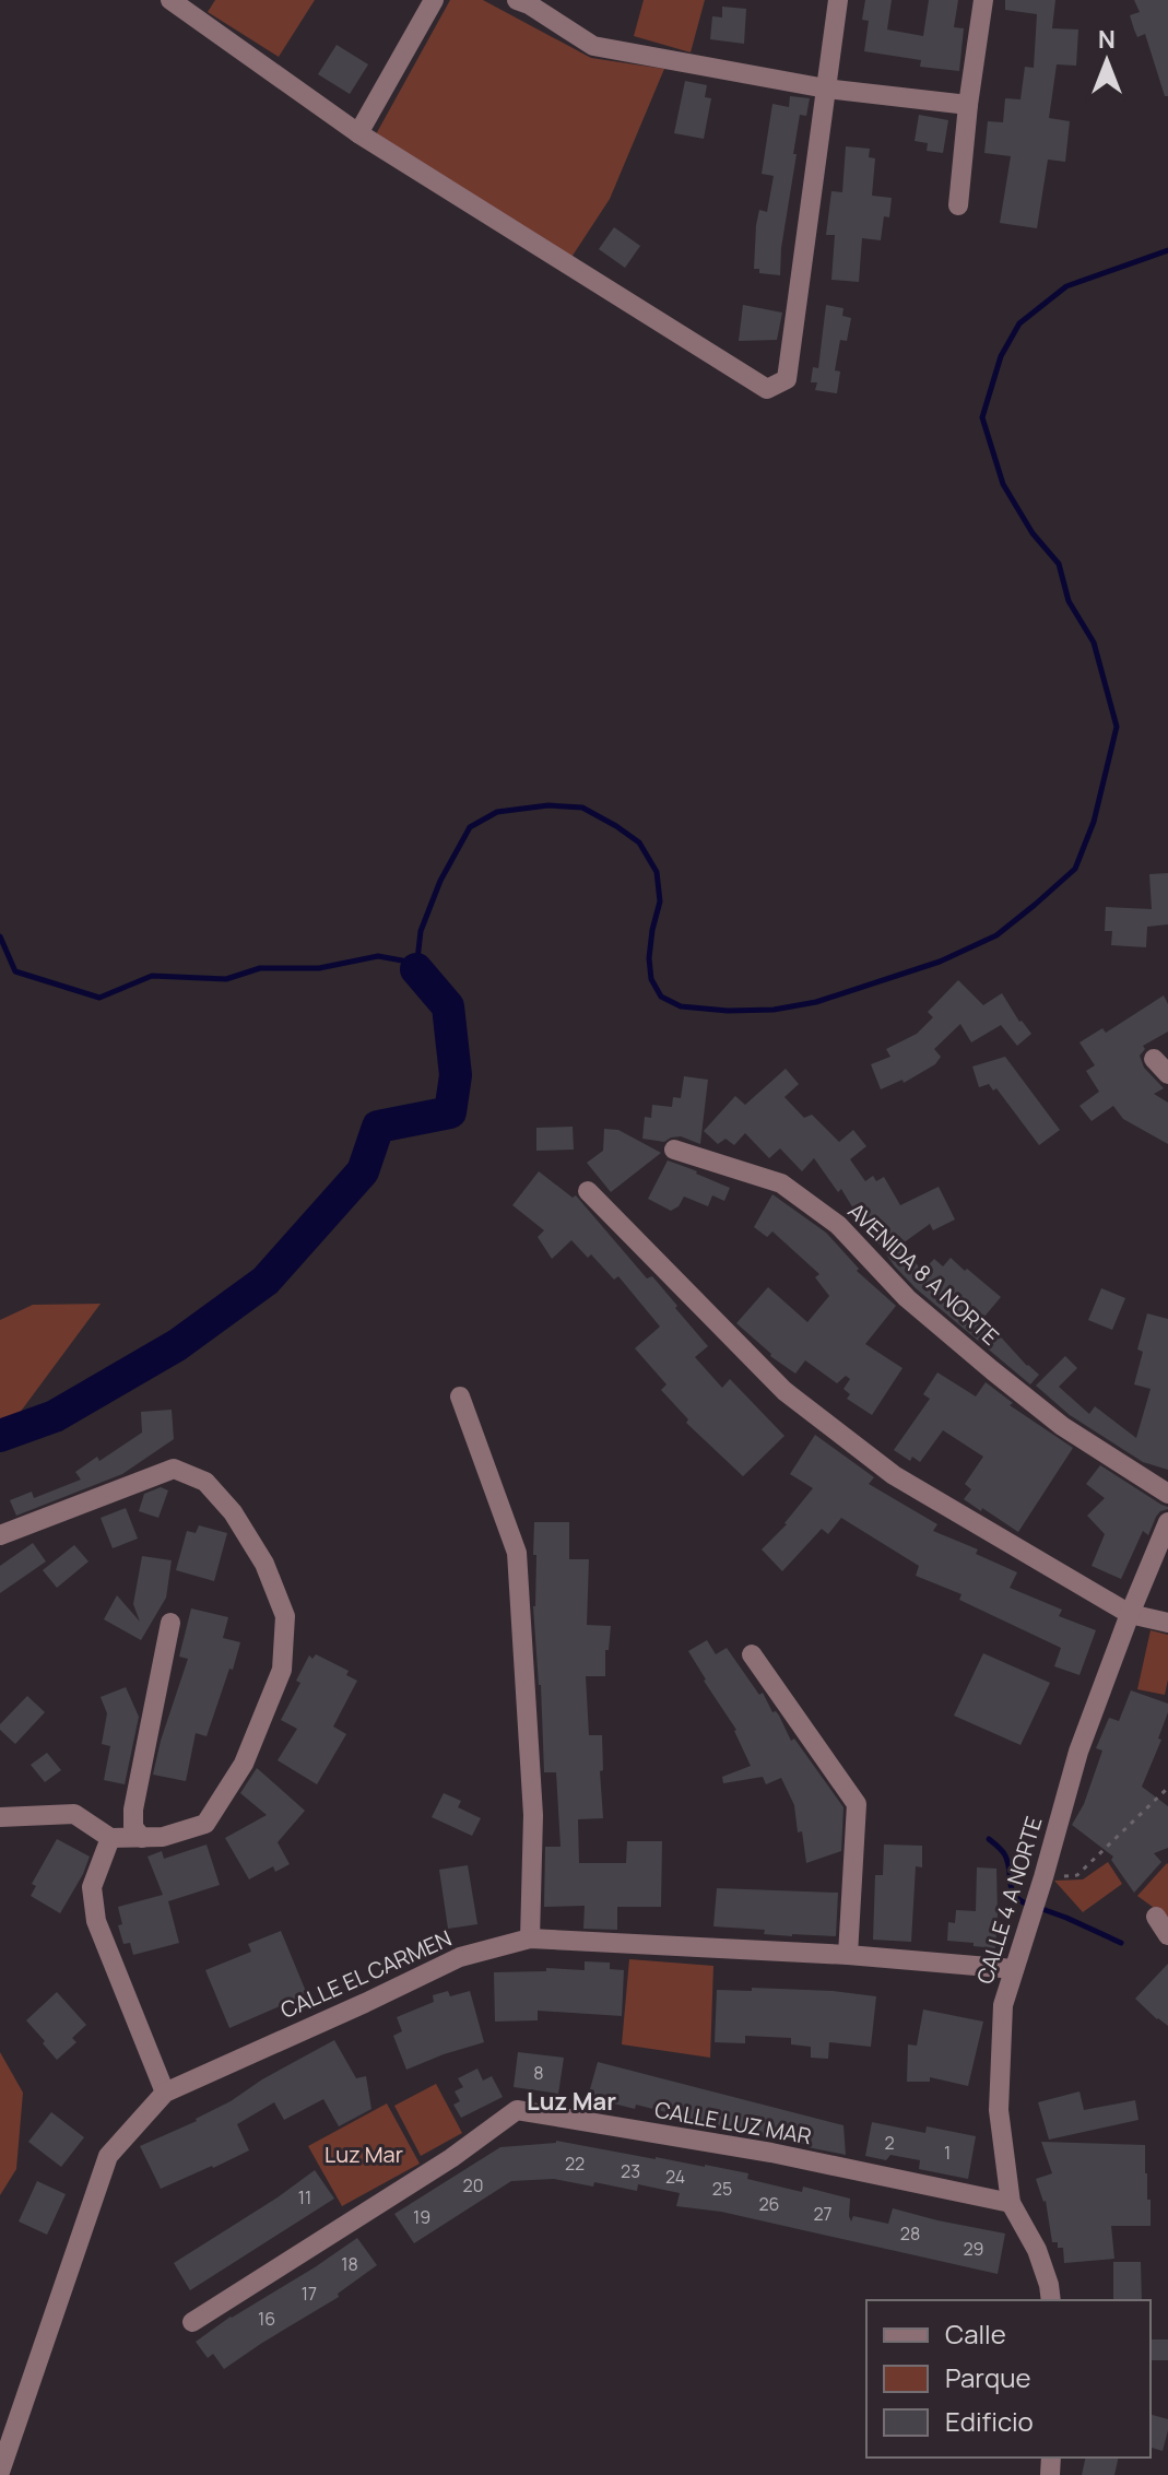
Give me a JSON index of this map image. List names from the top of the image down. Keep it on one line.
{"streets":{"street":["AVENIDA 8 A NORTE","CALLE 4 A NORTE","CALLE EL CARMEN","CALLE LUZ MAR"]},"crossings":[["CALLE 4 A NORTE","CALLE EL CARMEN"],["CALLE 4 A NORTE","CALLE LUZ MAR"]],"districts":["Luz Mar"],"parks":["Luz Mar"],"house_numbers":["8","2","1","22","23","24","20","25","11","26","27","19","28","29","18","17","16"],"legend":["Calle","Parque","Edificio"],"north":"top"}
